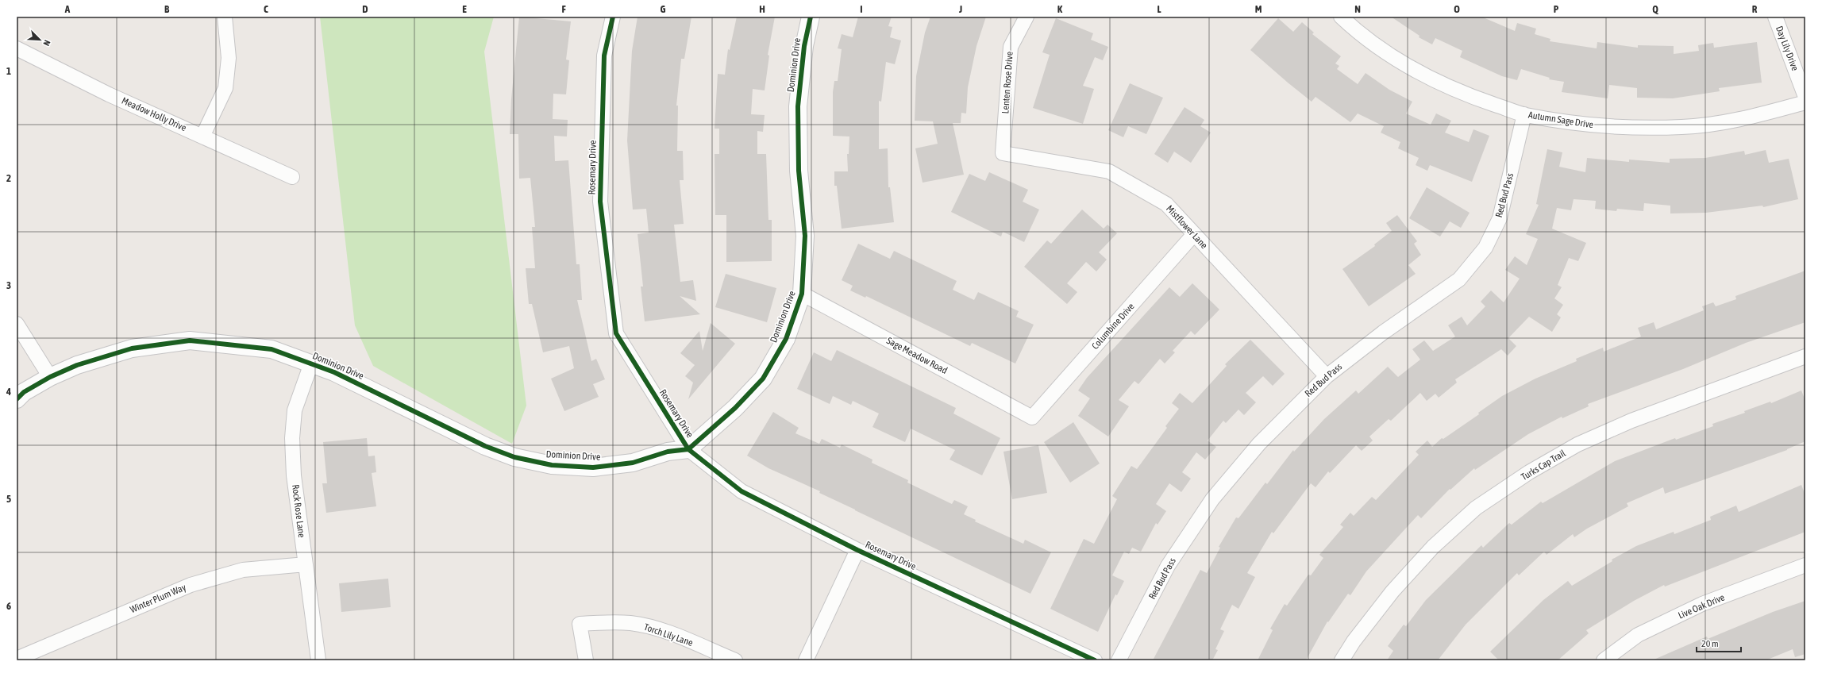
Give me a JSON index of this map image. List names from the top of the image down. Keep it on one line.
{"streets":{"street":["Day Lily Drive","Dominion Drive","Lenten Rose Drive","Meadow Holly Drive","Autumn Sage Drive","Rosemary Drive","Red Bud Pass","Mistflower Lane","Columbine Drive","Sage Meadow Road","Turks Cap Trail","Rock Rose Lane","Winter Plum Way","Live Oak Drive","Torch Lily Lane"]},"crossings":[["Dominion Drive","Rosemary Drive"],["Dominion Drive","Sage Meadow Road"],["Dominion Drive","Rock Rose Lane"],["Lenten Rose Drive","Mistflower Lane"],["Autumn Sage Drive","Red Bud Pass"],["Red Bud Pass","Mistflower Lane"],["Mistflower Lane","Columbine Drive"],["Columbine Drive","Sage Meadow Road"],["Rock Rose Lane","Winter Plum Way"]],"scale_bar":"20 m","north":"bottom right","grid":{"columns":["A","B","C","D","E","F","G","H","I","J","K","L","M","N","O","P","Q","R"],"rows":["1","2","3","4","5","6"]}}
